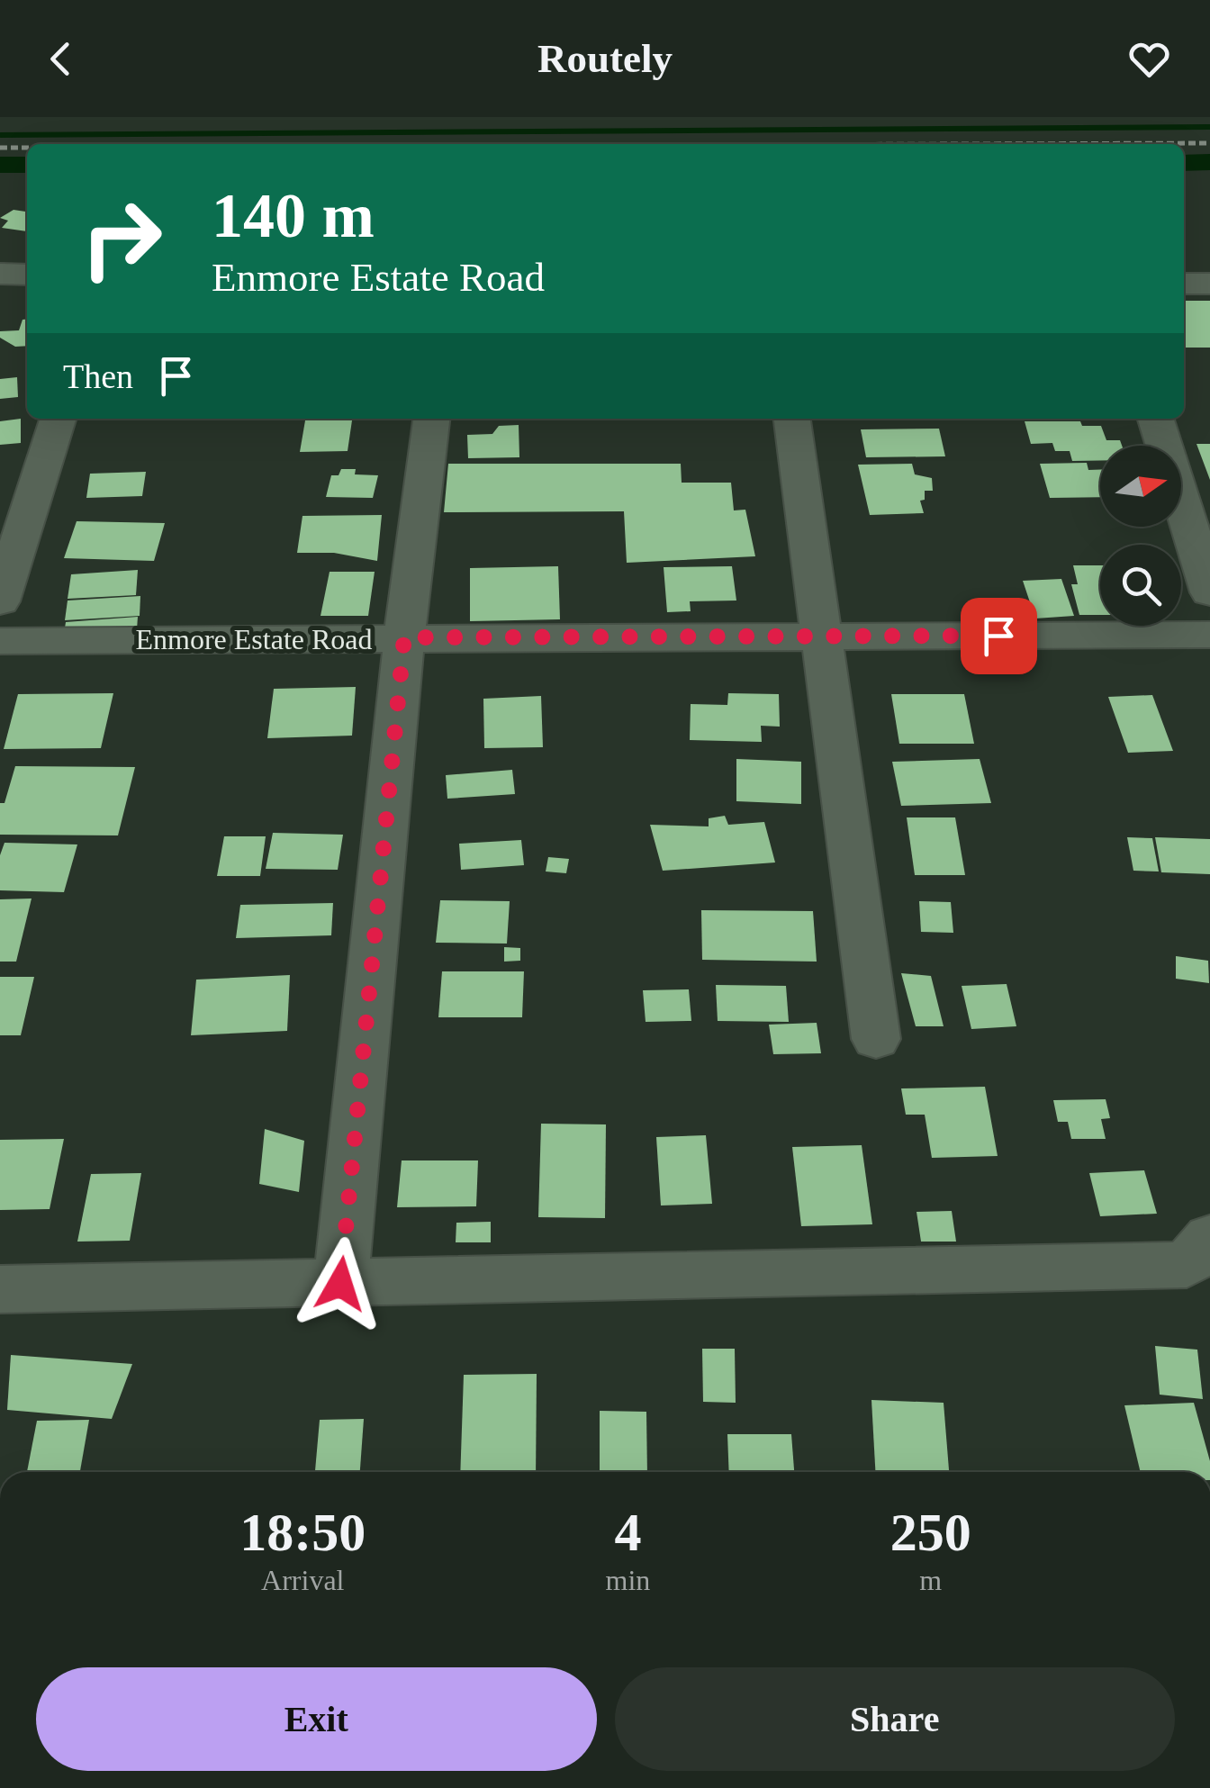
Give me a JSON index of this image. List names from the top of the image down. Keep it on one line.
{"streets":{"street":["Enmore Estate Road"]},"north":"right","page":{"header":"Routely","turn":["140 m","Enmore Estate Road"],"then":"Then","eta":["18:50","Arrival","4","min","250","m"],"buttons":["Exit","Share"]}}
